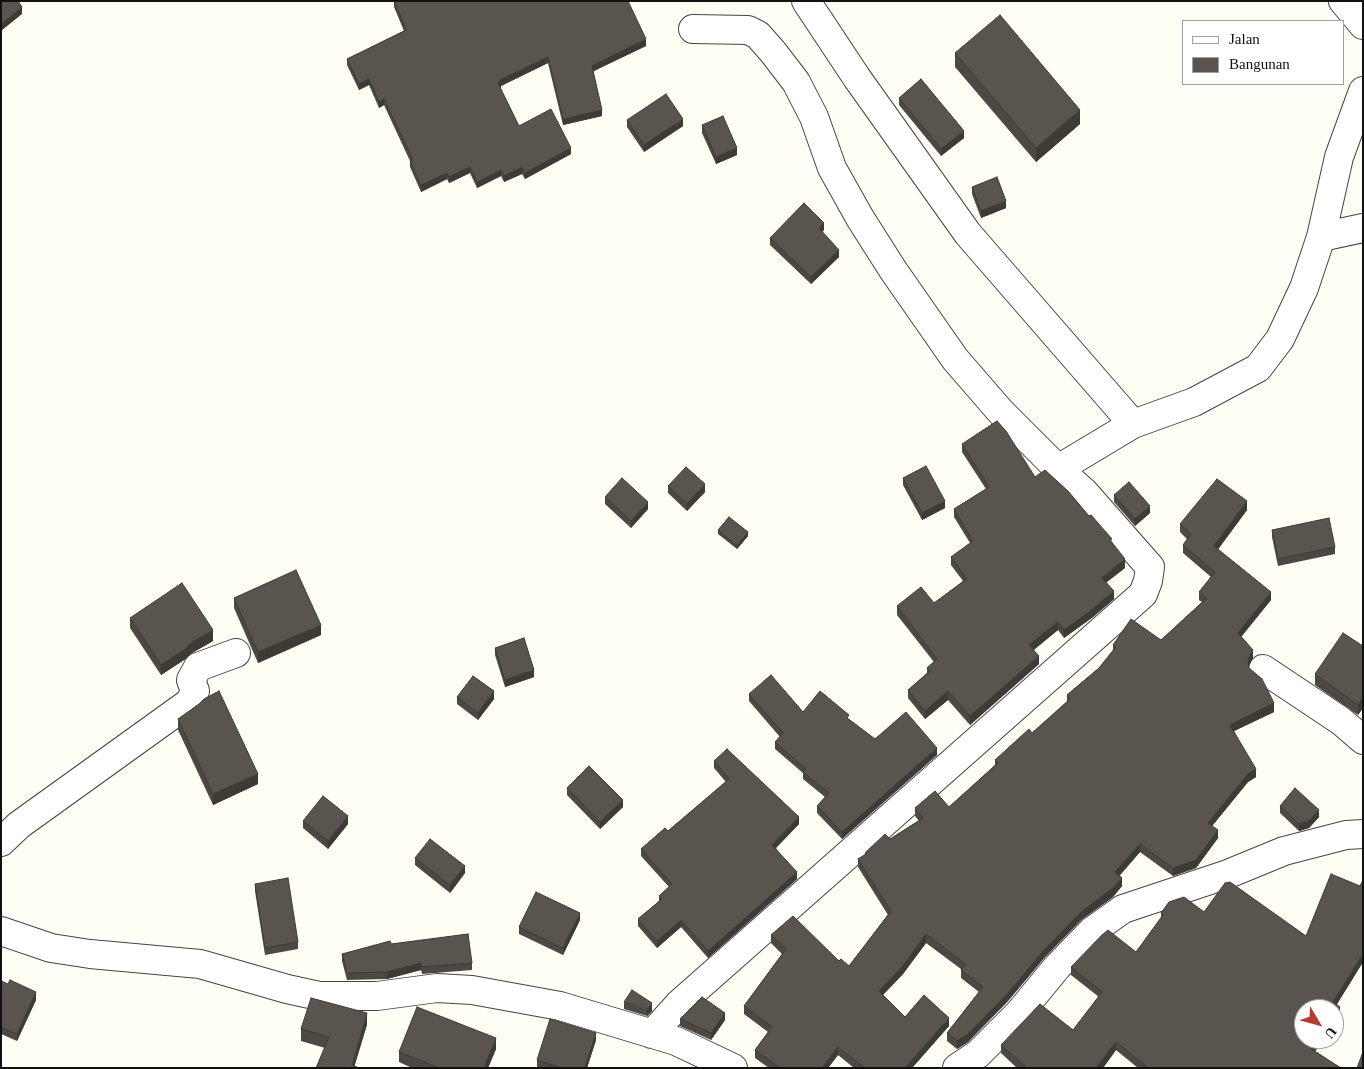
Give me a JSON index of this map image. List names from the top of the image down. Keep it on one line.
{"legend":["Jalan","Bangunan"],"north":"bottom right"}
